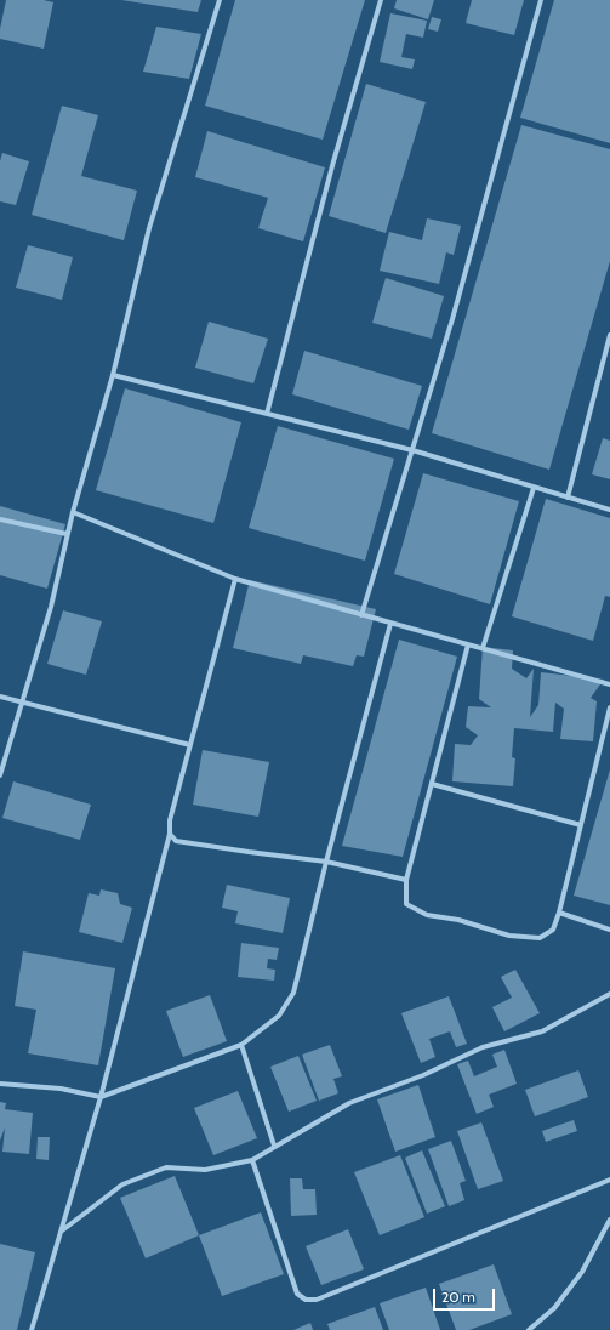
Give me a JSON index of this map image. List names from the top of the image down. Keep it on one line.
{"scale_bar":"20 m"}
